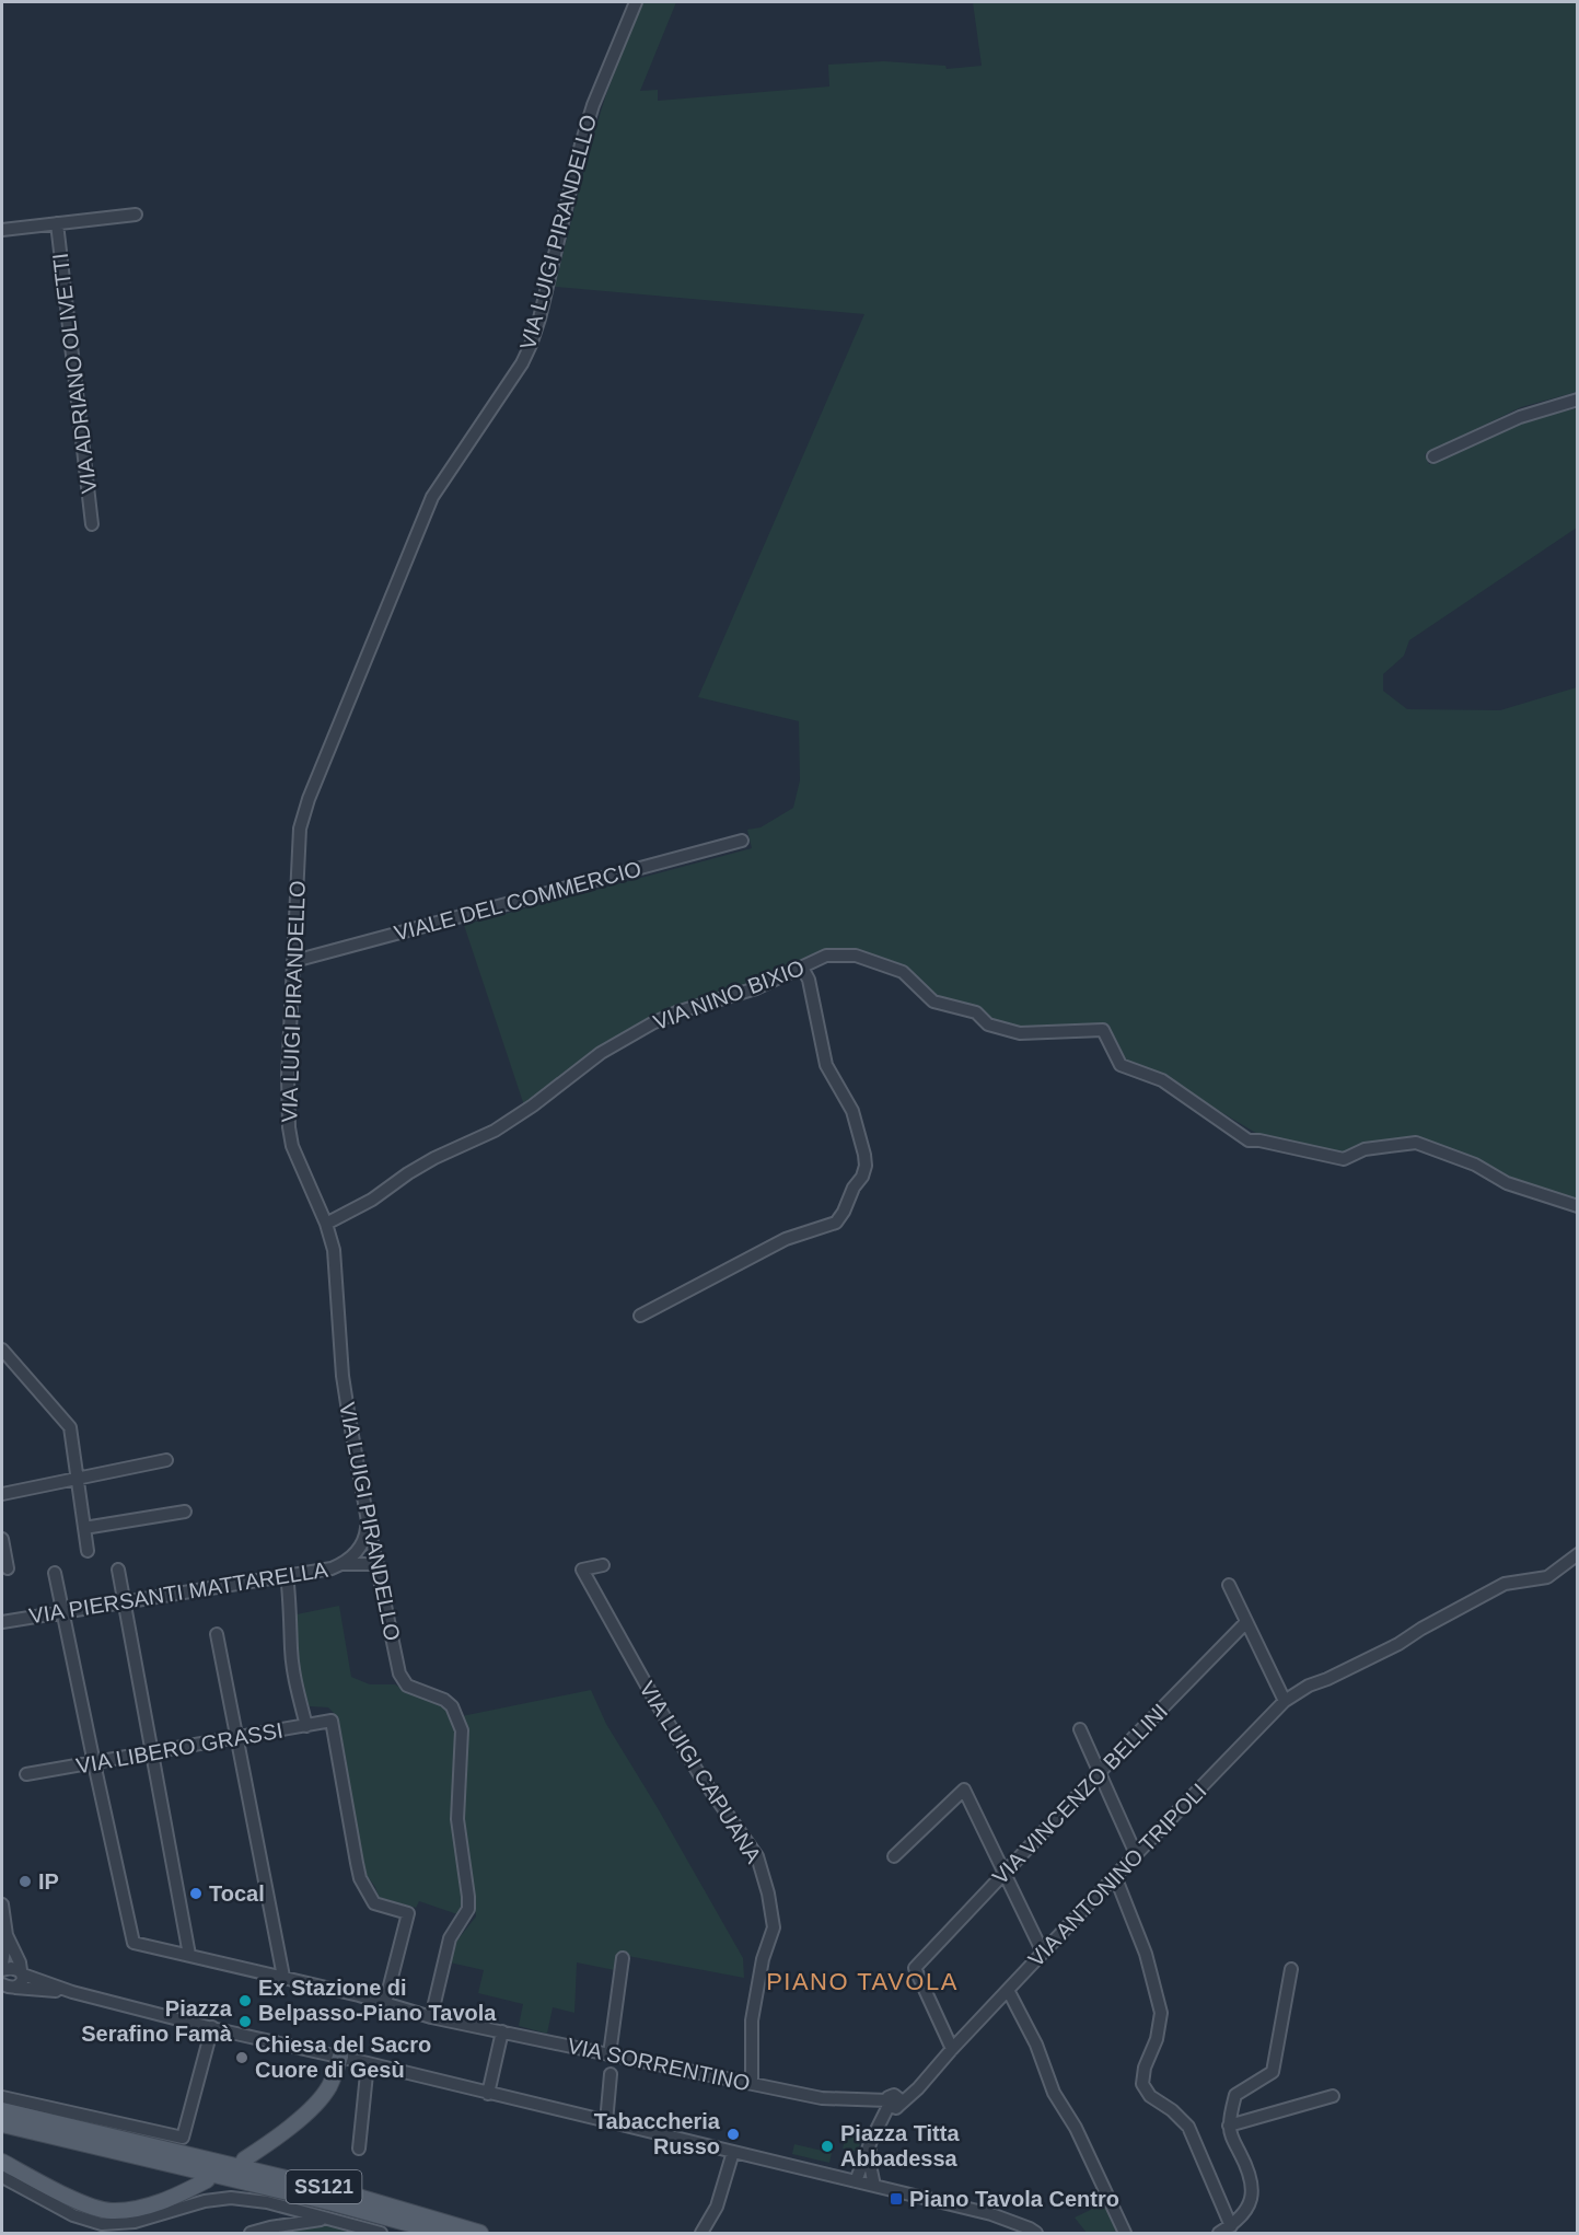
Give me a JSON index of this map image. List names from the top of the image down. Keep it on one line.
{"streets":{"main road":["SS121"],"street":["VIA LUIGI PIRANDELLO","VIA ADRIANO OLIVETTI","VIALE DEL COMMERCIO","VIA NINO BIXIO","VIA PIERSANTI MATTARELLA","VIA LIBERO GRASSI","VIA LUIGI CAPUANA","VIA VINCENZO BELLINI","VIA ANTONINO TRIPOLI","VIA SORRENTINO"]},"crossings":[["VIA LUIGI PIRANDELLO","VIALE DEL COMMERCIO"],["VIA LUIGI PIRANDELLO","VIA NINO BIXIO"],["VIA LUIGI PIRANDELLO","VIA PIERSANTI MATTARELLA"],["VIA LUIGI PIRANDELLO","VIA SORRENTINO"],["VIA LIBERO GRASSI","VIA SORRENTINO"],["VIA LUIGI CAPUANA","VIA SORRENTINO"],["VIA VINCENZO BELLINI","VIA ANTONINO TRIPOLI"],["VIA ANTONINO TRIPOLI","VIA SORRENTINO"]],"districts":["PIANO TAVOLA"],"places":{"other":["IP","Tocal","Ex Stazione di Belpasso-Piano Tavola","Piazza Serafino Famà","Chiesa del Sacro Cuore di Gesù","Tabaccheria Russo","Piazza Titta Abbadessa"],"transit":["Piano Tavola Centro"]}}
